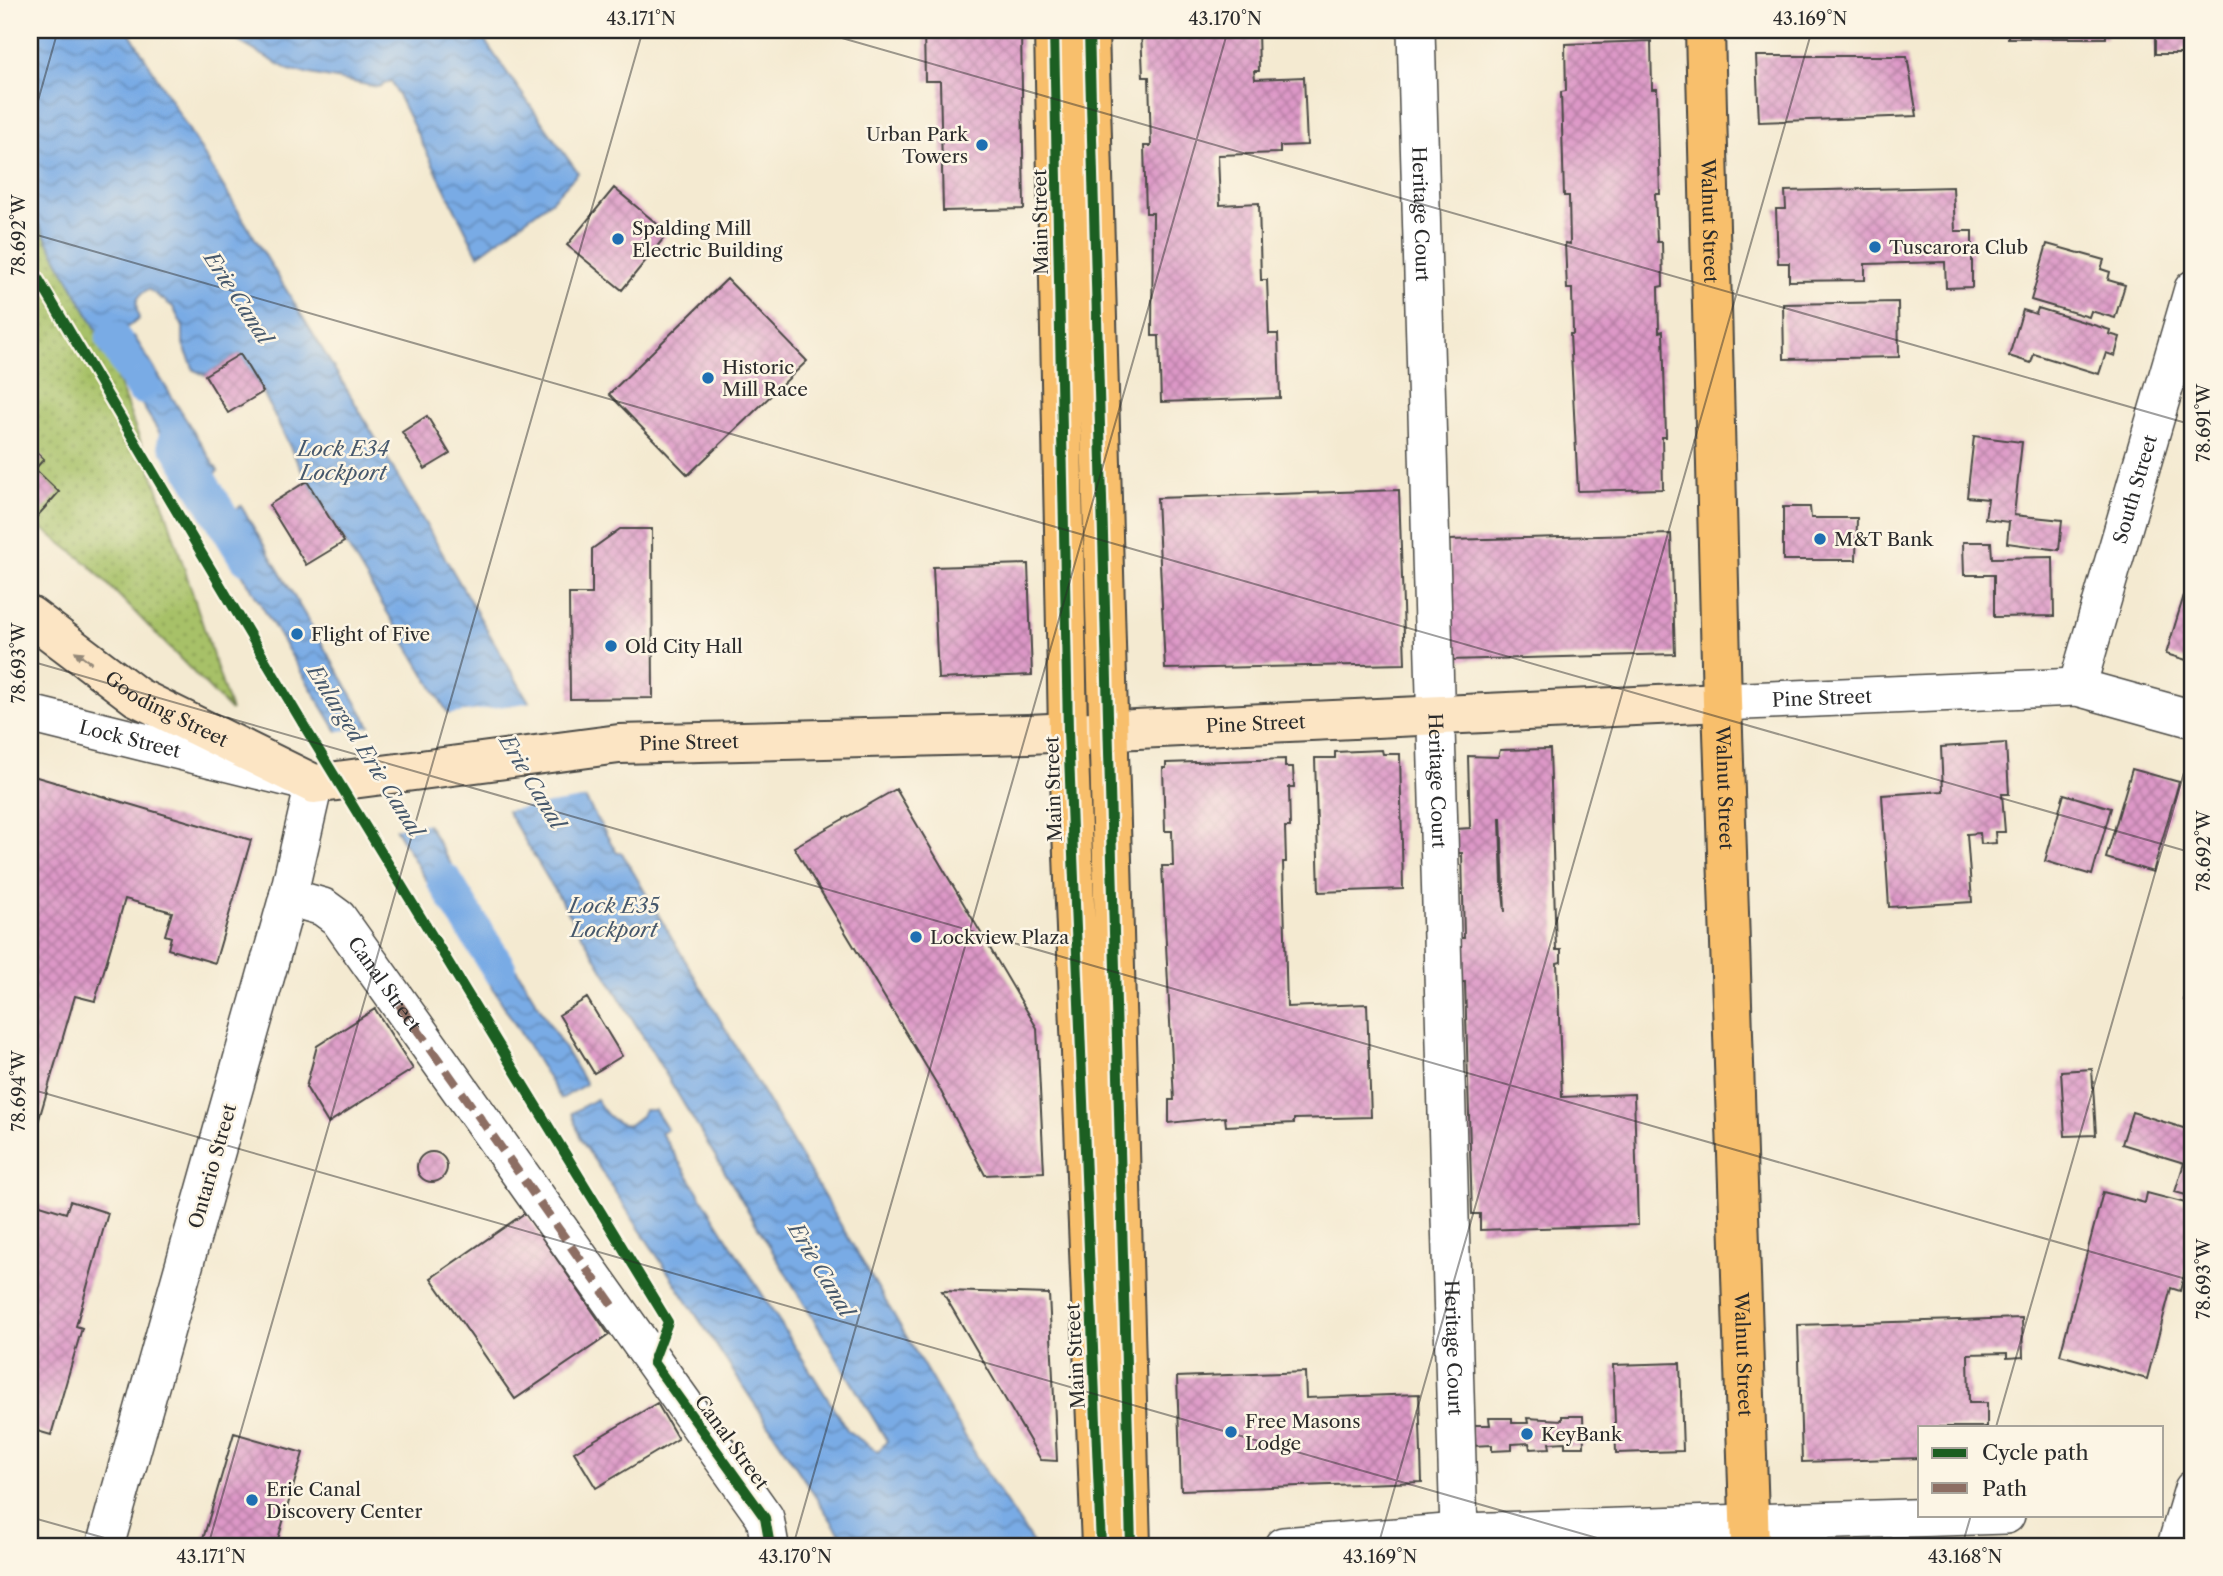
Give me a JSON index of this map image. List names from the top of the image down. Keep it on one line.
{"streets":{"main road":["Walnut Street","Main Street"],"street":["Heritage Court","South Street","Pine Street","Gooding Street","Lock Street","Canal Street","Ontario Street"]},"crossings":[["Heritage Court","Pine Street"],["Walnut Street","Pine Street"],["Main Street","Pine Street"],["South Street","Pine Street"],["Pine Street","Gooding Street"],["Pine Street","Lock Street"],["Pine Street","Ontario Street"],["Gooding Street","Lock Street"],["Gooding Street","Ontario Street"],["Lock Street","Ontario Street"],["Canal Street","Ontario Street"]],"one_way":["Gooding Street"],"water":["Erie Canal","Lock E34 Lockport","Enlarged Erie Canal","Lock E35 Lockport"],"places":["Urban Park Towers","Spalding Mill Electric Building","Tuscarora Club","Historic Mill Race","M&T Bank","Flight of Five","Old City Hall","Lockview Plaza","Free Masons Lodge","KeyBank","Erie Canal Discovery Center"],"legend":["Cycle path","Path"],"coordinates":["43.171°N","43.170°N","43.169°N","78.692°W","78.691°W","78.693°W","78.694°W","43.168°N"]}
